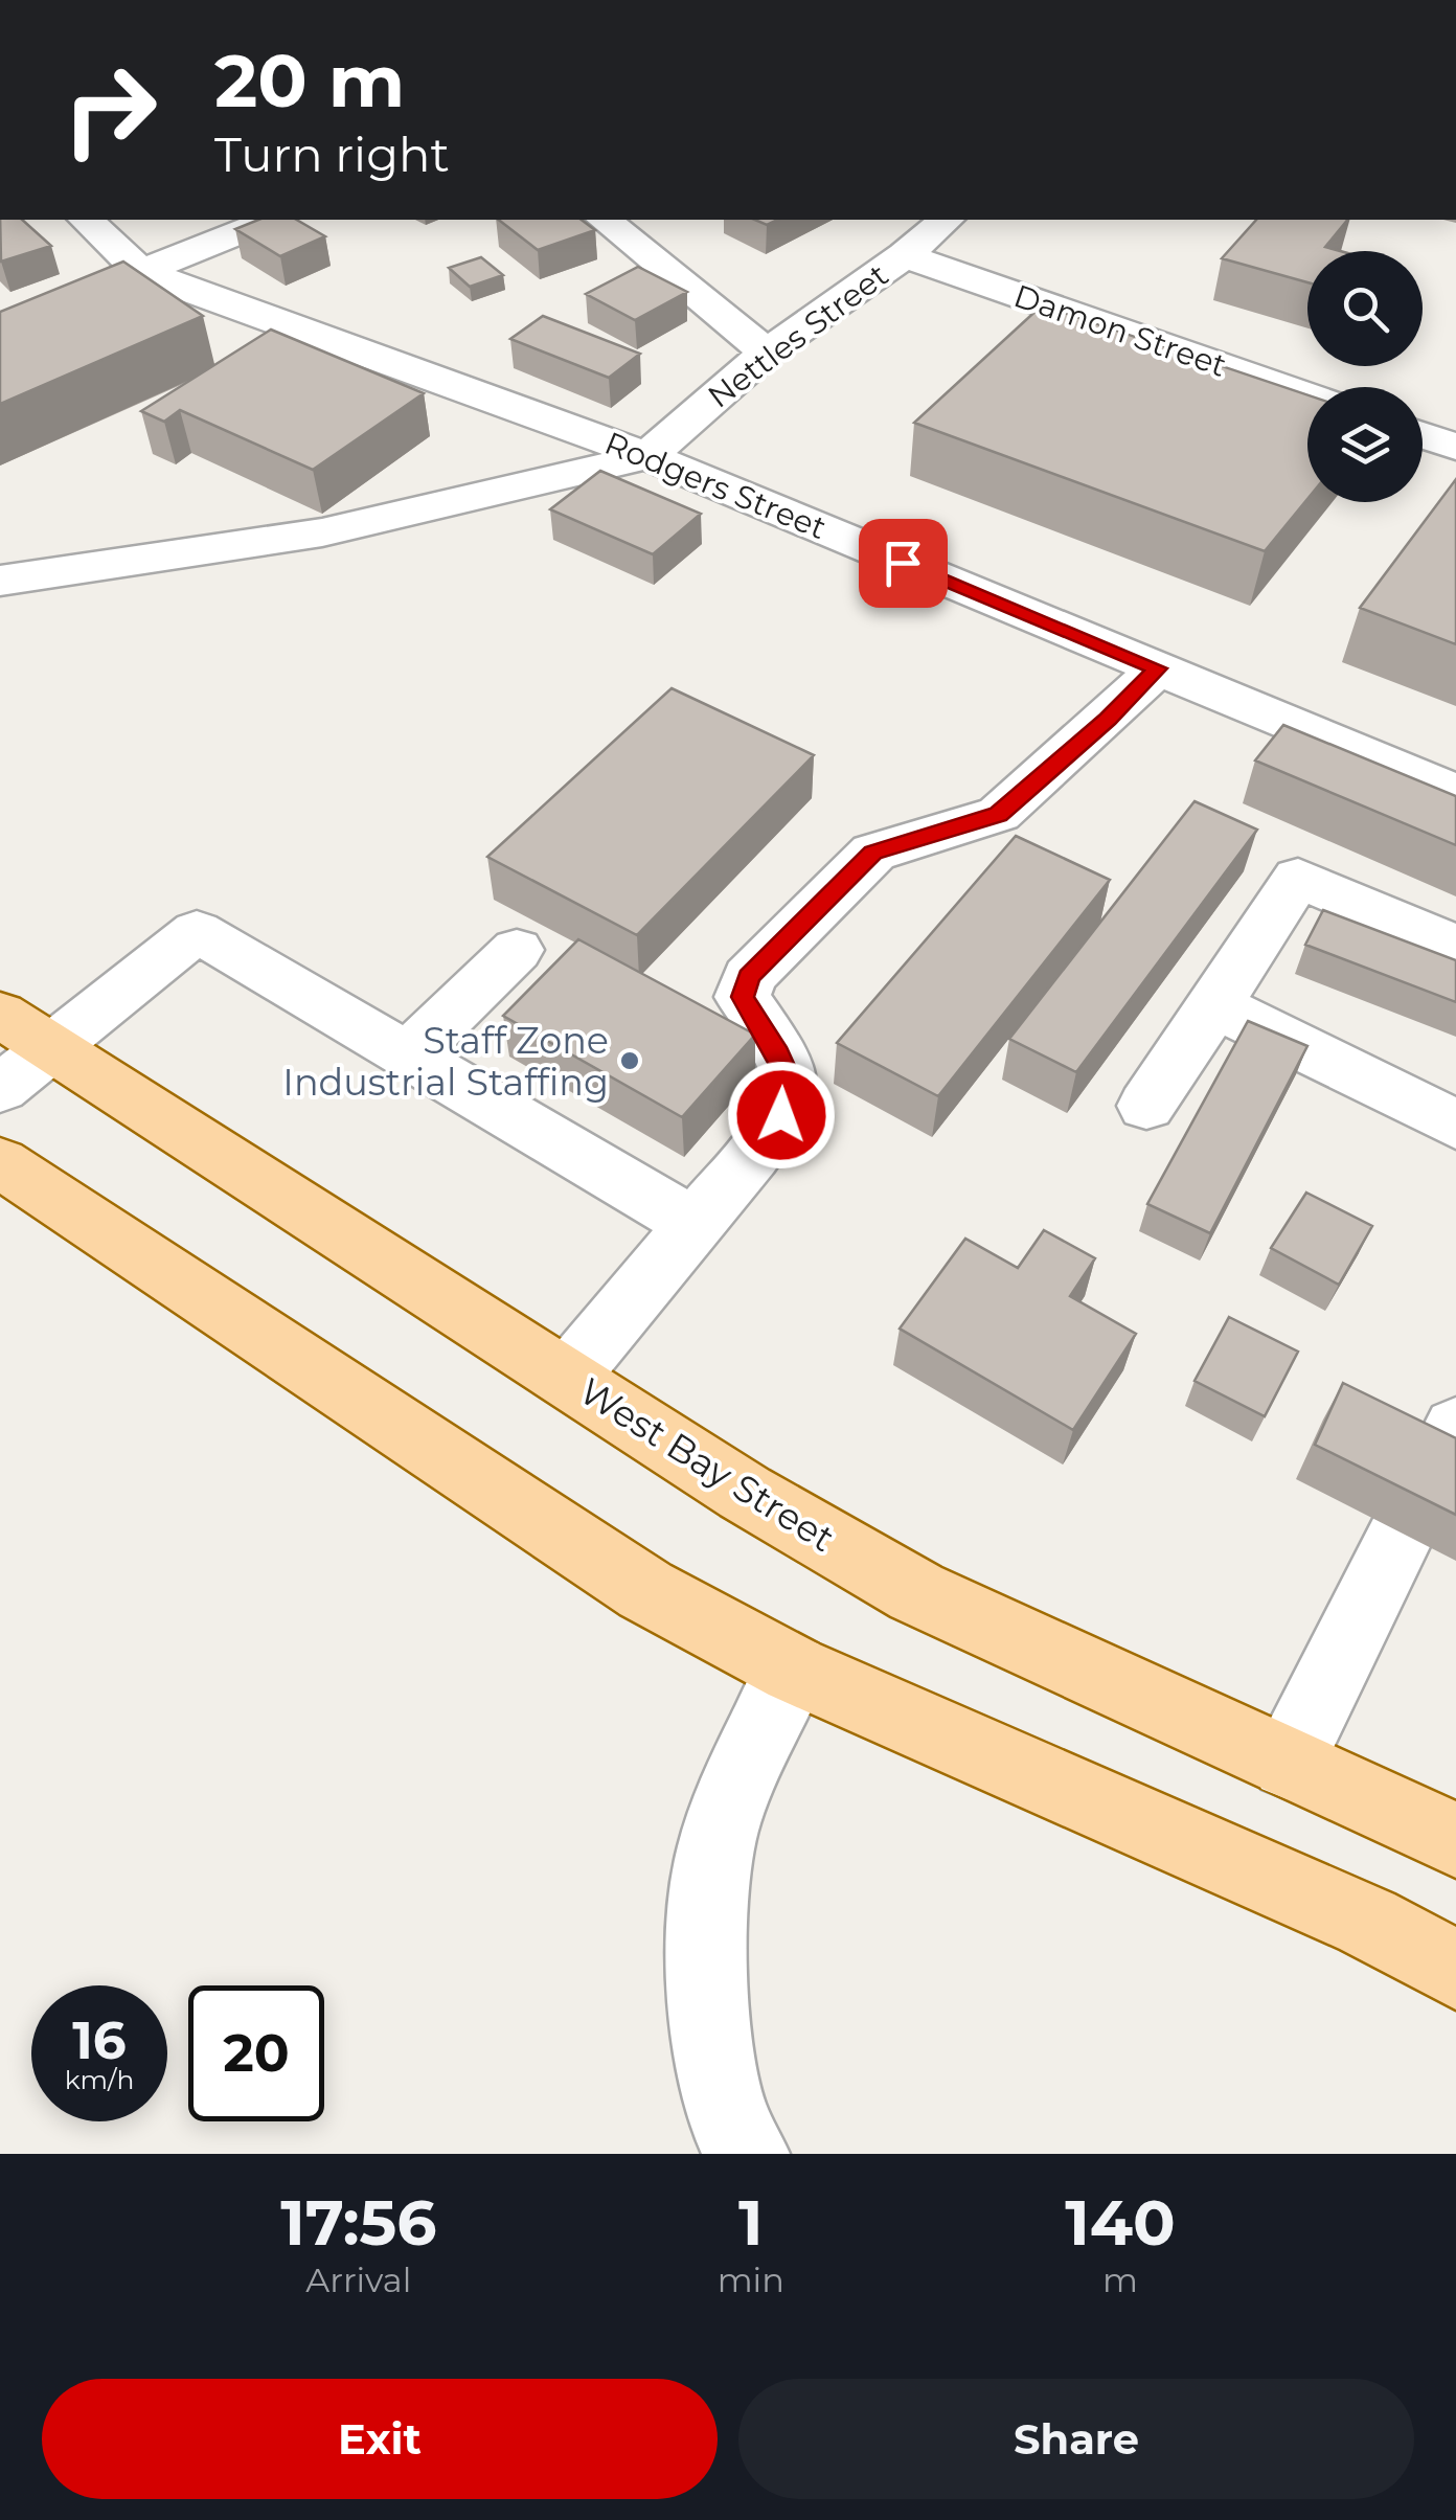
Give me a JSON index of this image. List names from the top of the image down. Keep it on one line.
{"streets":{"main road":["West Bay Street"],"street":["Damon Street","Nettles Street","Rodgers Street"]},"crossings":[["Damon Street","Nettles Street"],["Nettles Street","Rodgers Street"]],"places":["Staff Zone Industrial Staffing"],"page":{"turn":["20 m","Turn right"],"speed":"16 km/h","limit":"20","eta":["17:56","Arrival","1","min","140","m"],"buttons":["Exit","Share"]}}
